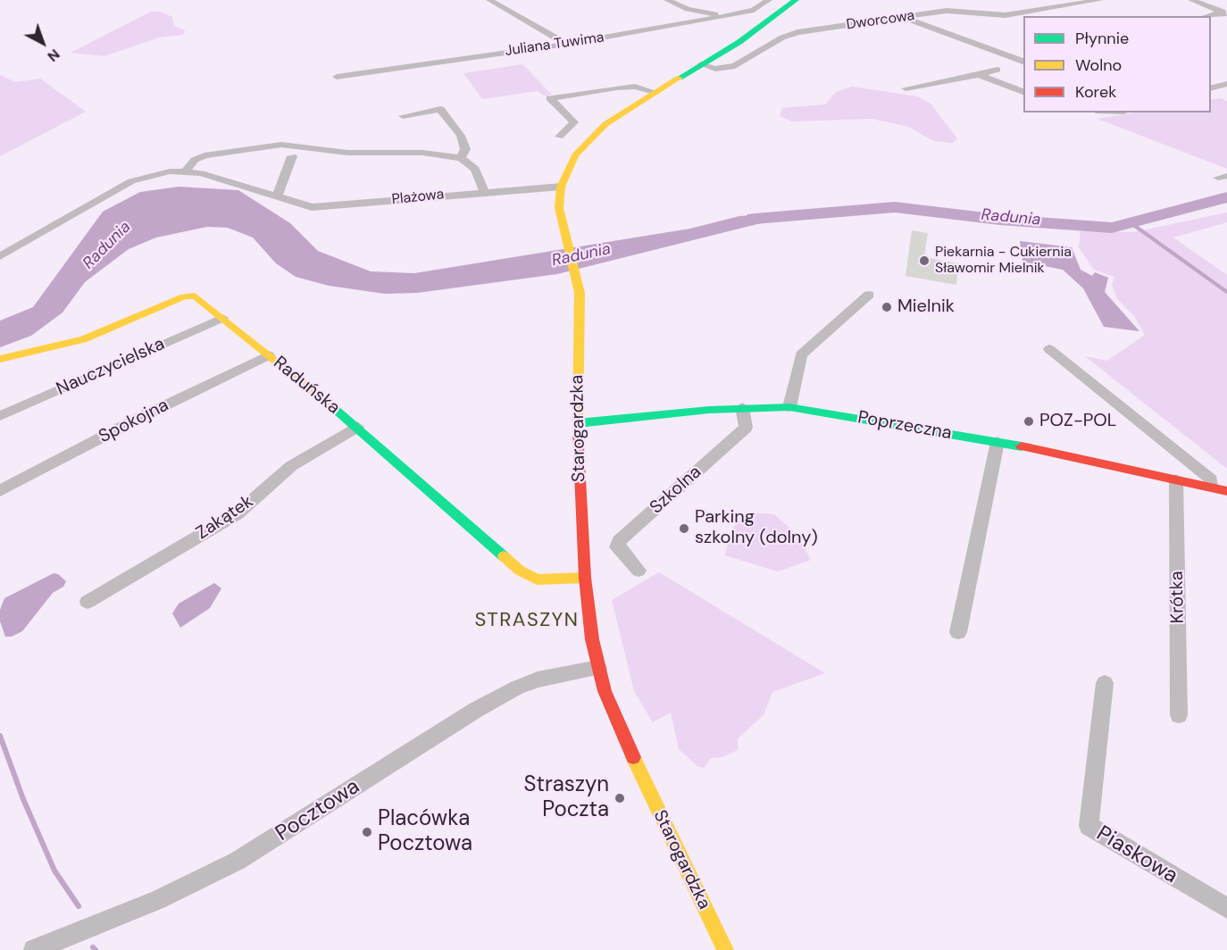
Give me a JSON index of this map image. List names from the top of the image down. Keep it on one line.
{"streets":{"main road":["Raduńska","Poprzeczna","Starogardzka"],"street":["Dworcowa","Juliana Tuwima","Plażowa","Nauczycielska","Spokojna","Szkolna","Zakątek","Krótka","Pocztowa","Piaskowa"]},"crossings":[["Dworcowa","Starogardzka"],["Plażowa","Starogardzka"],["Nauczycielska","Raduńska"],["Raduńska","Spokojna"],["Raduńska","Starogardzka"],["Raduńska","Zakątek"],["Poprzeczna","Starogardzka"],["Poprzeczna","Szkolna"],["Poprzeczna","Krótka"],["Starogardzka","Pocztowa"]],"districts":["STRASZYN"],"water":["Radunia"],"places":["Piekarnia - Cukiernia Sławomir Mielnik","Mielnik","POZ-POL","Parking szkolny (dolny)","Straszyn Poczta","Placówka Pocztowa"],"legend":["Płynnie","Wolno","Korek"],"north":"bottom right"}
